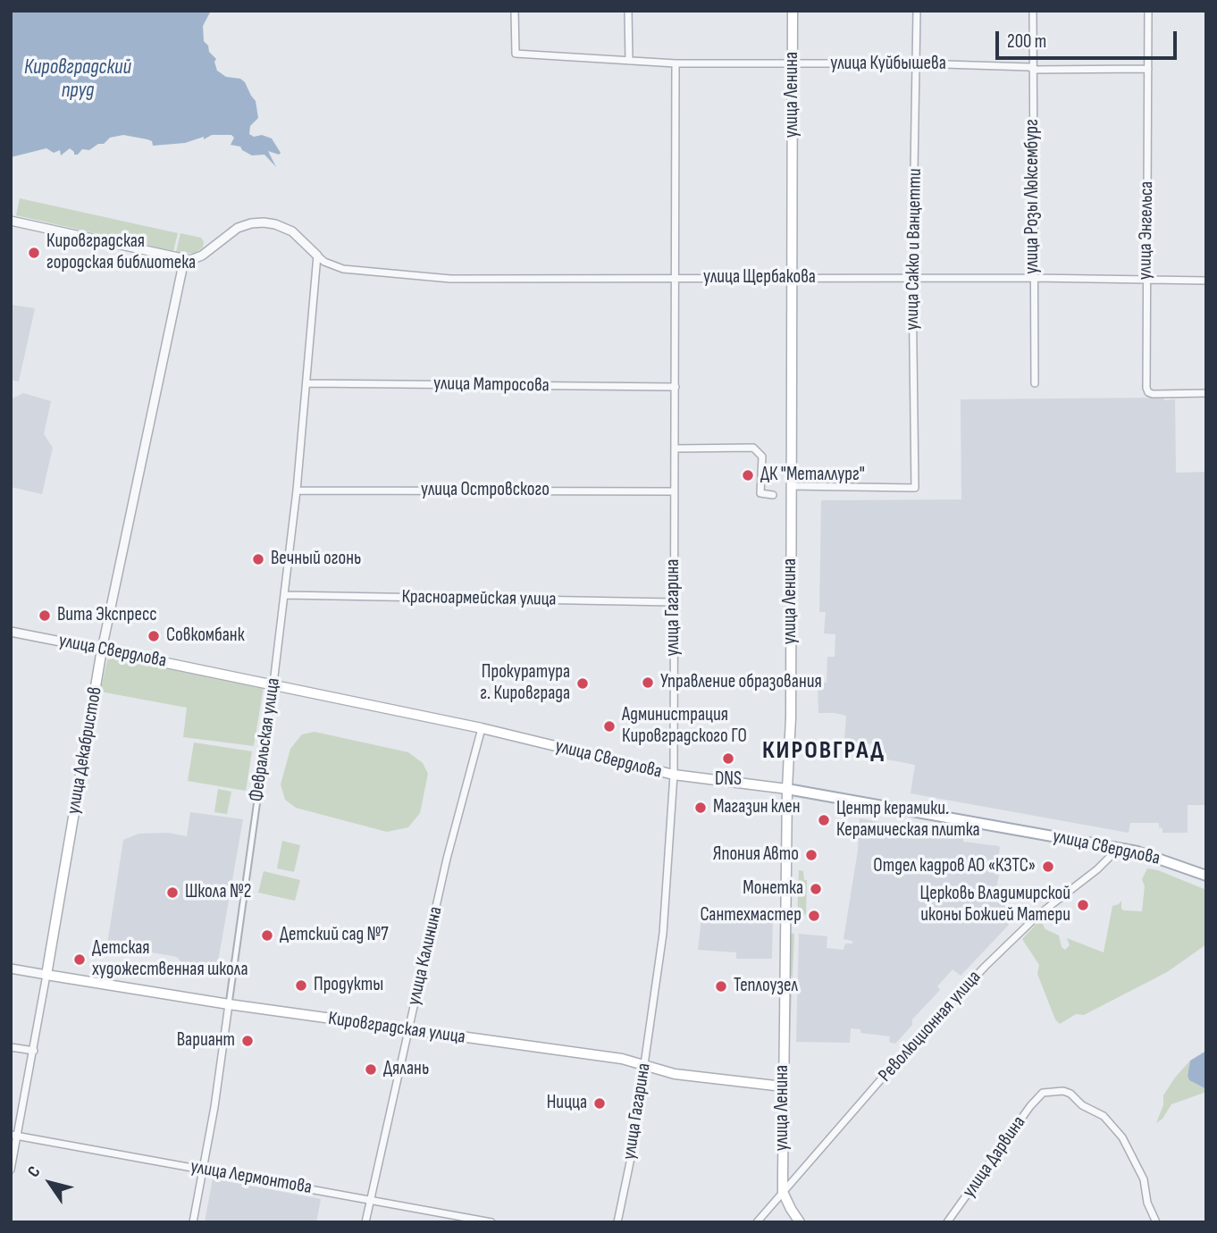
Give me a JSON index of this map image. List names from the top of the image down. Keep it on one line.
{"streets":{"main road":["улица Ленина","улица Свердлова","улица Декабристов","Кировградская улица"],"street":["улица Куйбышева","улица Розы Люксембург","улица Энгельса","улица Сакко и Ванцетти","улица Щербакова","улица Матросова","улица Островского","Красноармейская улица","улица Гагарина","Февральская улица","улица Калинина","Революционная улица","улица Дарвина","улица Лермонтова"]},"crossings":[["улица Куйбышева","улица Ленина"],["улица Куйбышева","улица Розы Люксембург"],["улица Куйбышева","улица Энгельса"],["улица Куйбышева","улица Сакко и Ванцетти"],["улица Куйбышева","улица Гагарина"],["улица Ленина","улица Сакко и Ванцетти"],["улица Ленина","улица Щербакова"],["улица Ленина","улица Свердлова"],["улица Ленина","Революционная улица"],["улица Ленина","Кировградская улица"],["улица Розы Люксембург","улица Щербакова"],["улица Энгельса","улица Щербакова"],["улица Сакко и Ванцетти","улица Щербакова"],["улица Щербакова","улица Гагарина"],["улица Щербакова","Февральская улица"],["улица Матросова","улица Гагарина"],["улица Матросова","Февральская улица"],["улица Островского","улица Гагарина"],["улица Островского","Февральская улица"],["Красноармейская улица","улица Гагарина"],["Красноармейская улица","Февральская улица"],["улица Гагарина","улица Свердлова"],["улица Гагарина","Кировградская улица"],["улица Свердлова","Февральская улица"],["улица Свердлова","улица Декабристов"],["улица Свердлова","улица Калинина"],["улица Свердлова","Революционная улица"],["Февральская улица","Кировградская улица"],["Февральская улица","улица Лермонтова"],["улица Декабристов","Кировградская улица"],["улица Декабристов","улица Лермонтова"],["улица Калинина","Кировградская улица"],["улица Калинина","улица Лермонтова"]],"districts":["КИРОВГРАД"],"water":["Кировградский пруд"],"places":["Кировградская городская библиотека","ДК \"Металлург\"","Вечный огонь","Вита Экспресс","Совкомбанк","Управление образования","Прокуратура г. Кировграда","Администрация Кировградского ГО","DNS","Магазин клен","Центр керамики. Керамическая плитка","Япония Авто","Отдел кадров АО «КЗТС»","Монетка","Школа №2","Церковь Владимирской иконы Божией Матери","Сантехмастер","Детский сад №7","Детская художественная школа","Продукты","Теплоузел","Вариант","Дялань","Ницца"],"scale_bar":"200 m","north":"top left"}
